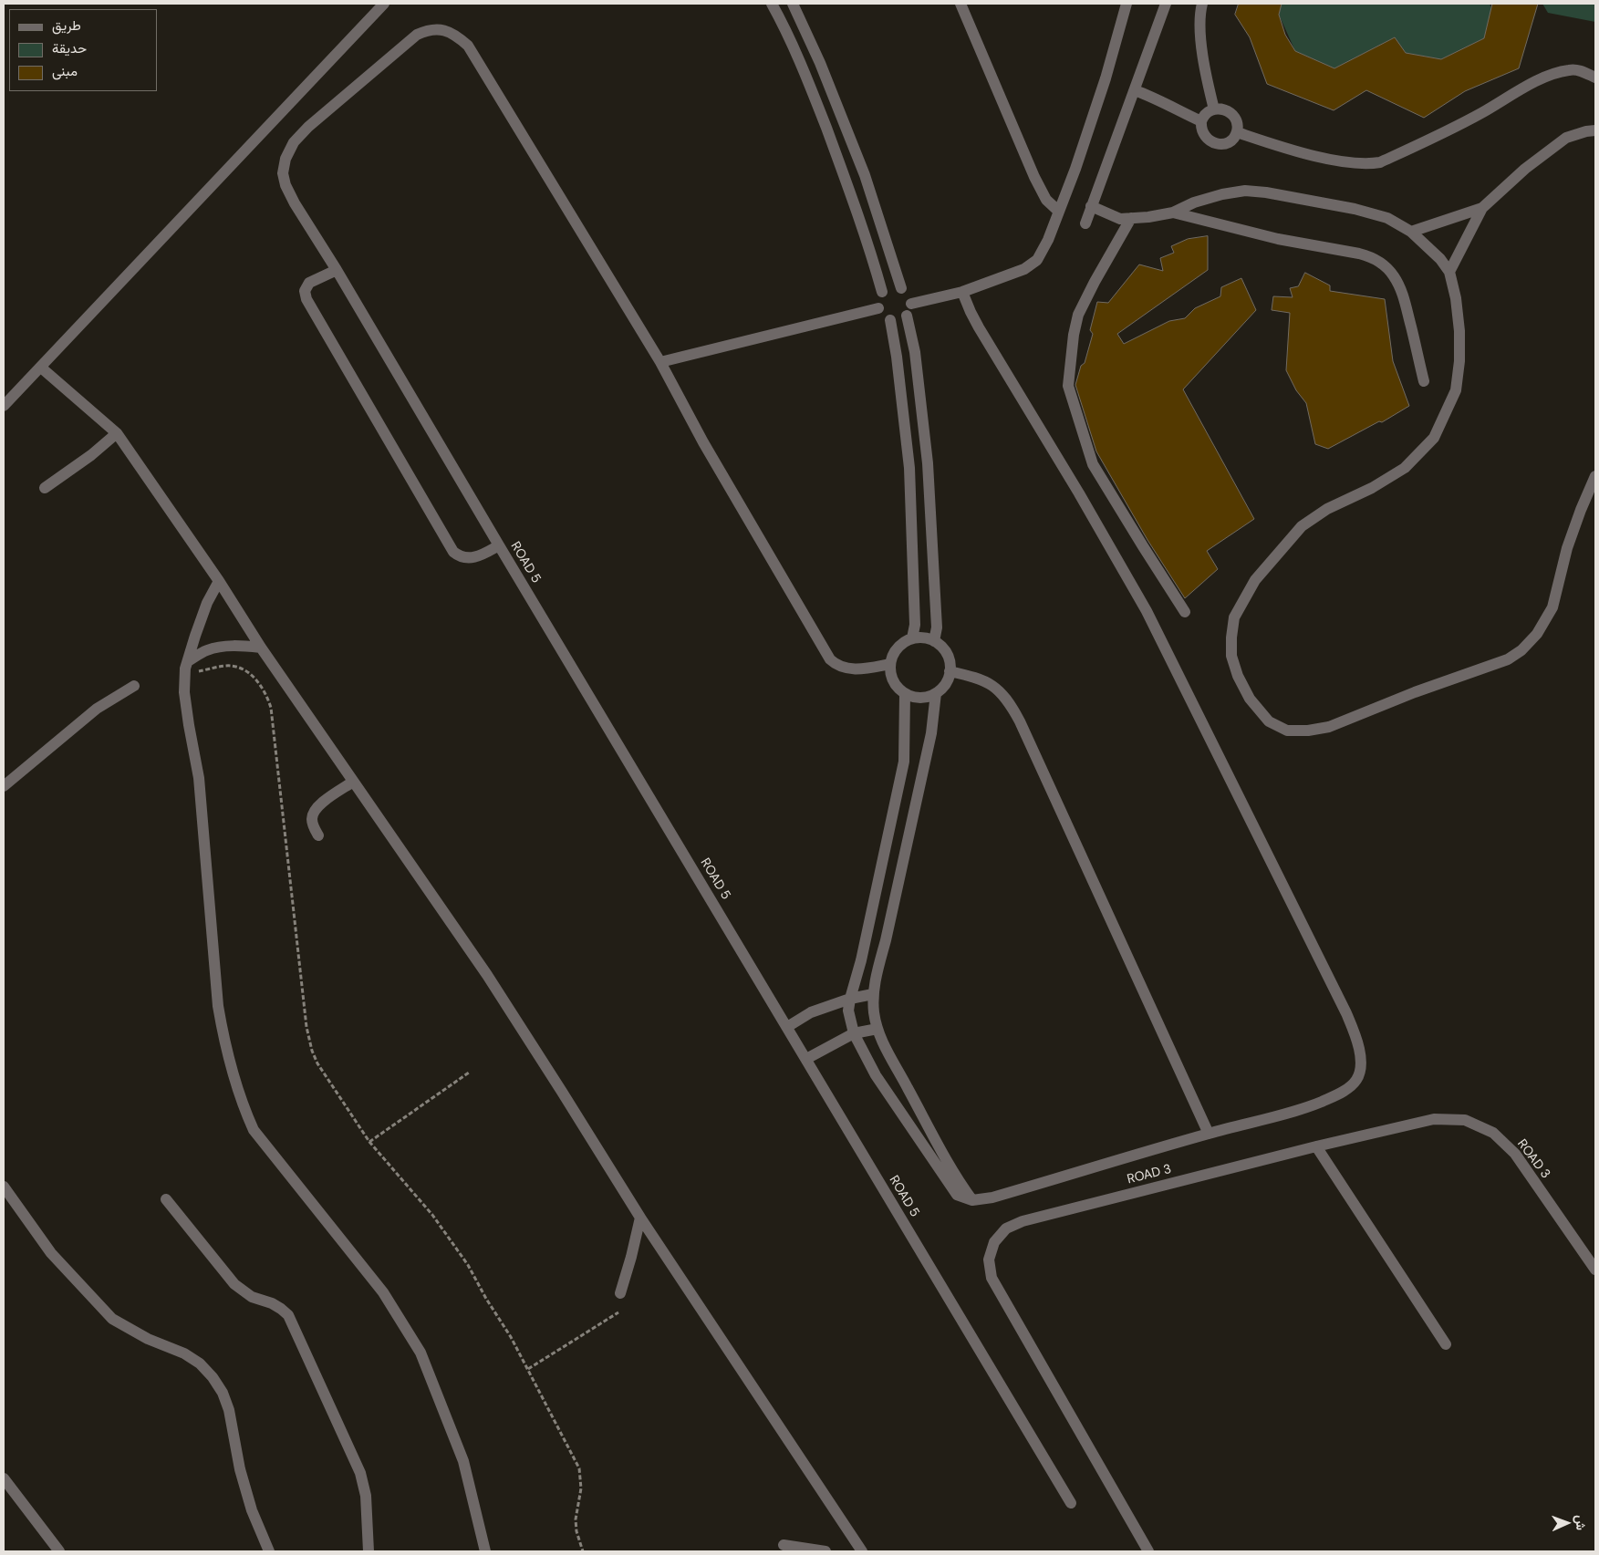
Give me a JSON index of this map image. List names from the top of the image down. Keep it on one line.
{"streets":{"street":["ROAD 5","ROAD 3"]},"legend":["طريق","حديقة","مبنى"],"north":"right"}
